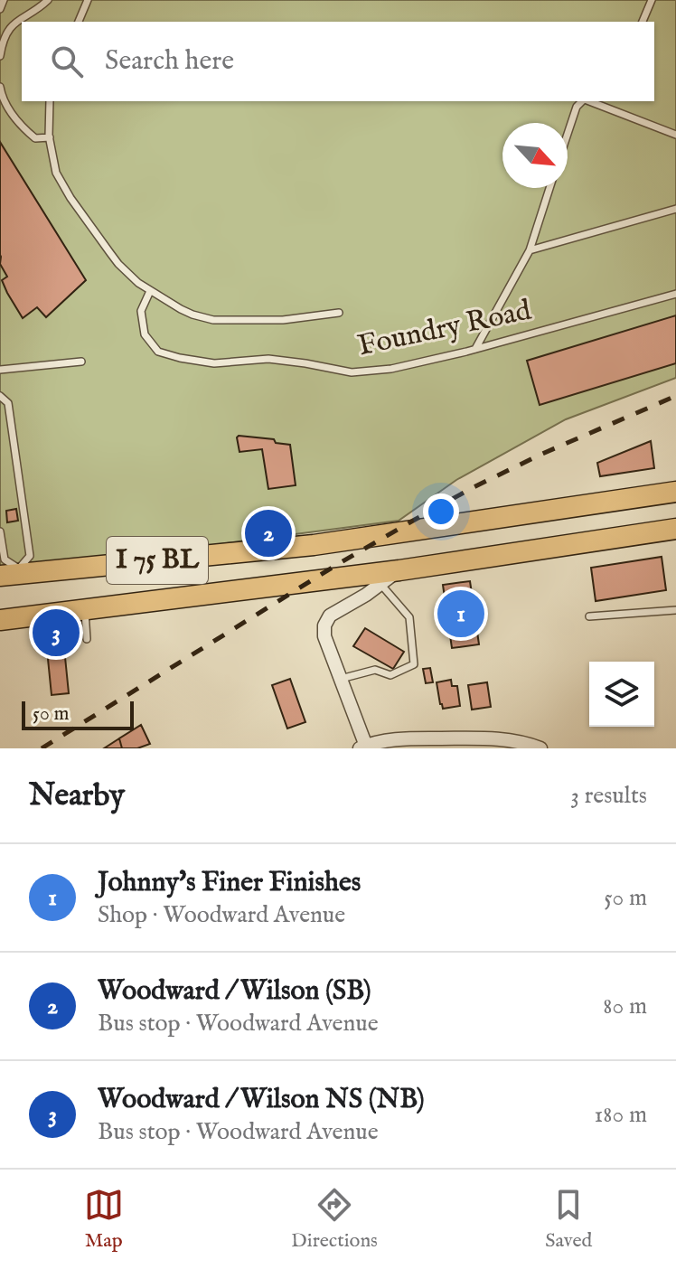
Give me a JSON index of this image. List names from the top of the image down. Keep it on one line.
{"streets":{"main road":["I 75 BL"],"lane":["Foundry Road"]},"scale_bar":"50 m","north":"bottom right","page":{"search":"Search here","pins":["2","1","3"],"scale":"50 m","heading":["Nearby","3 results"],"list":[{"mark":"1","name":"Johnny's Finer Finishes","note":"Shop · Woodward Avenue","value":"50 m"},{"mark":"2","name":"Woodward / Wilson (SB)","note":"Bus stop · Woodward Avenue","value":"80 m"},{"mark":"3","name":"Woodward / Wilson NS (NB)","note":"Bus stop · Woodward Avenue","value":"180 m"}],"nav":["Map","Directions","Saved"]}}
